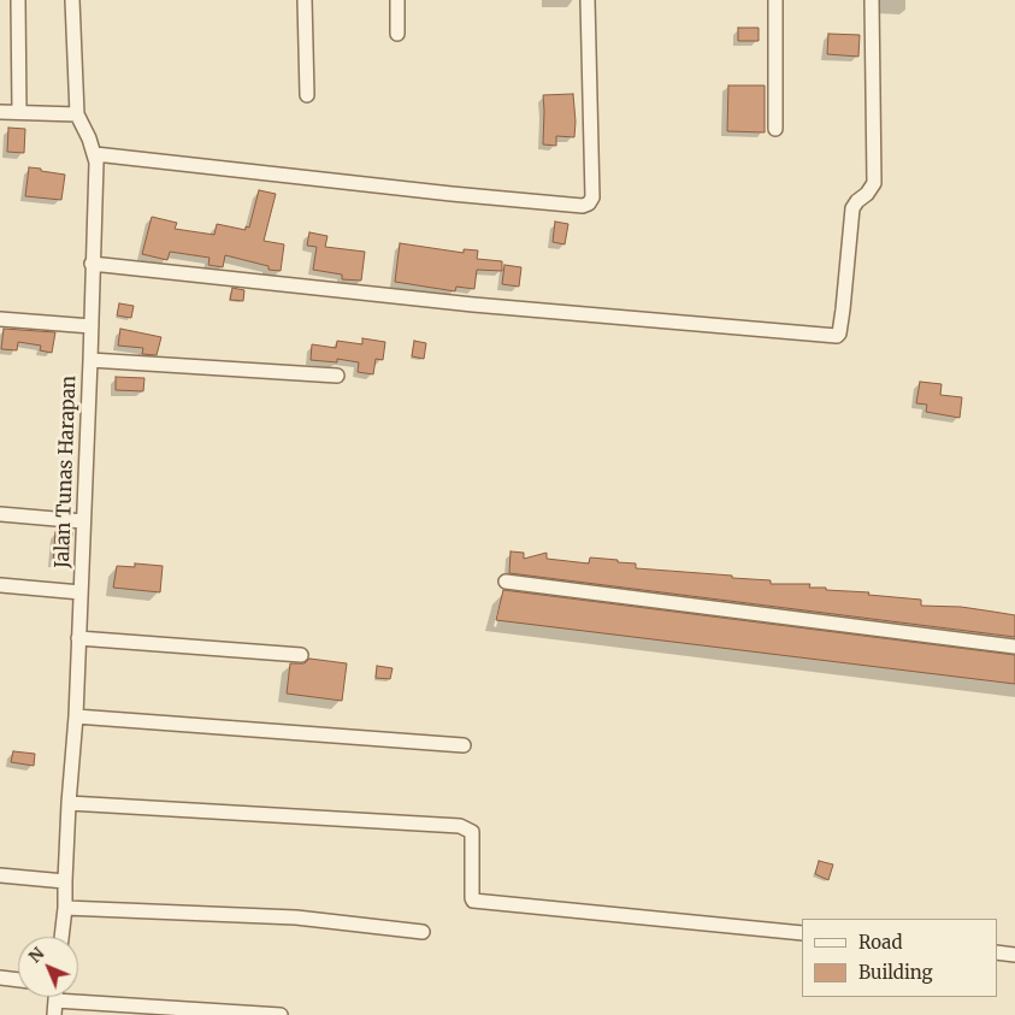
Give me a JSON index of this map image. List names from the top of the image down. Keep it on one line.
{"streets":{"street":["Jalan Tunas Harapan"]},"legend":["Road","Building"],"north":"top left"}
